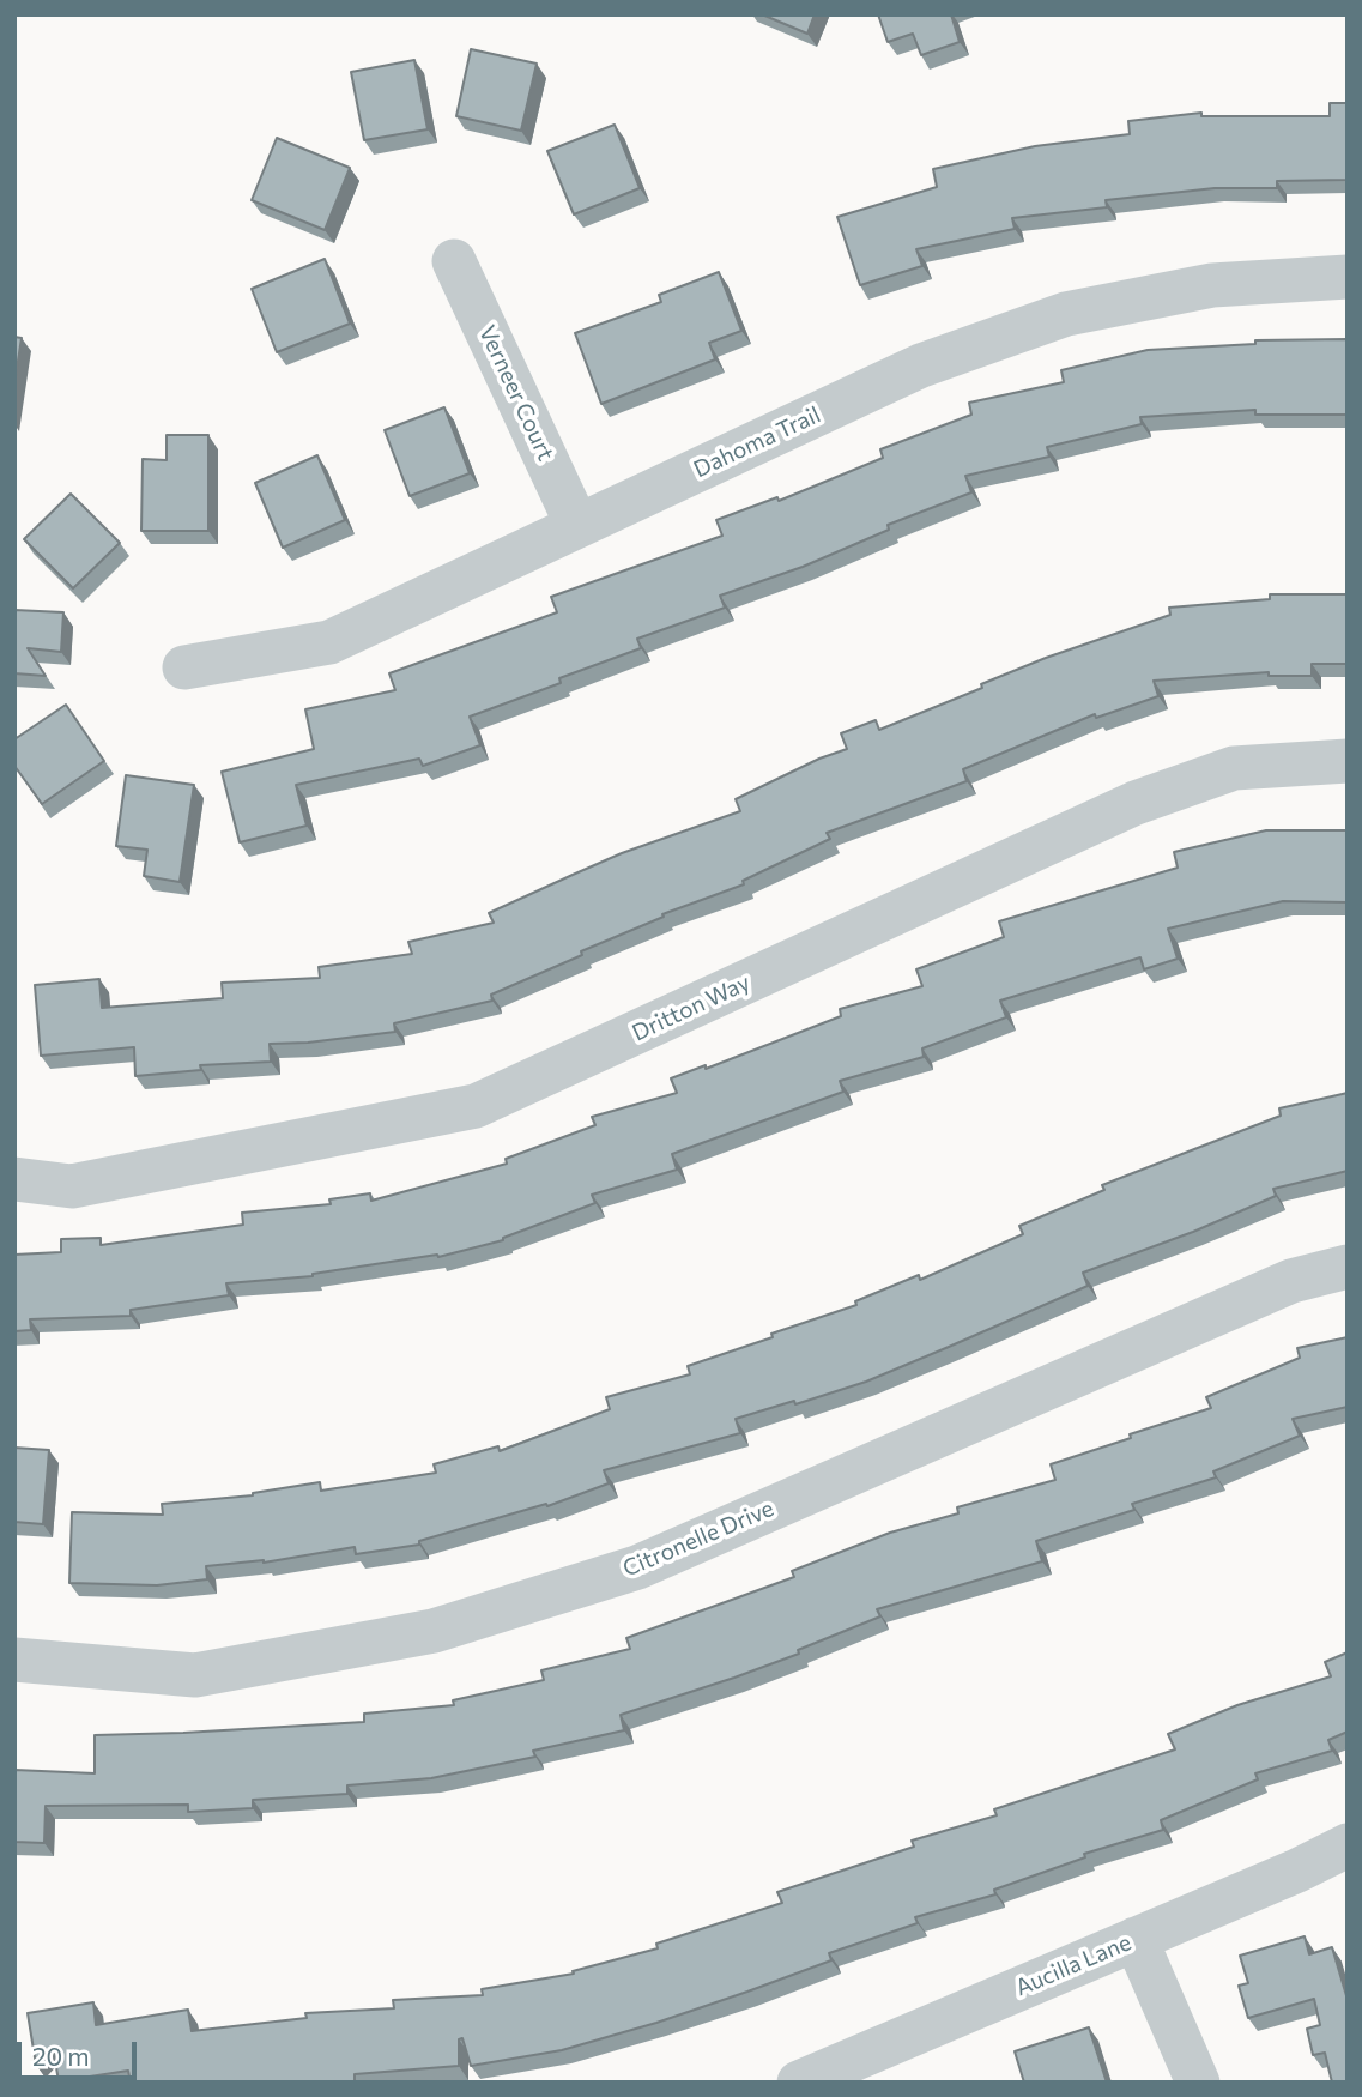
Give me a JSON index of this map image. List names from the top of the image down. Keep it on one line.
{"streets":{"street":["Verneer Court","Dahoma Trail","Dritton Way","Citronelle Drive","Aucilla Lane"]},"crossings":[["Verneer Court","Dahoma Trail"]],"scale_bar":"20 m"}
